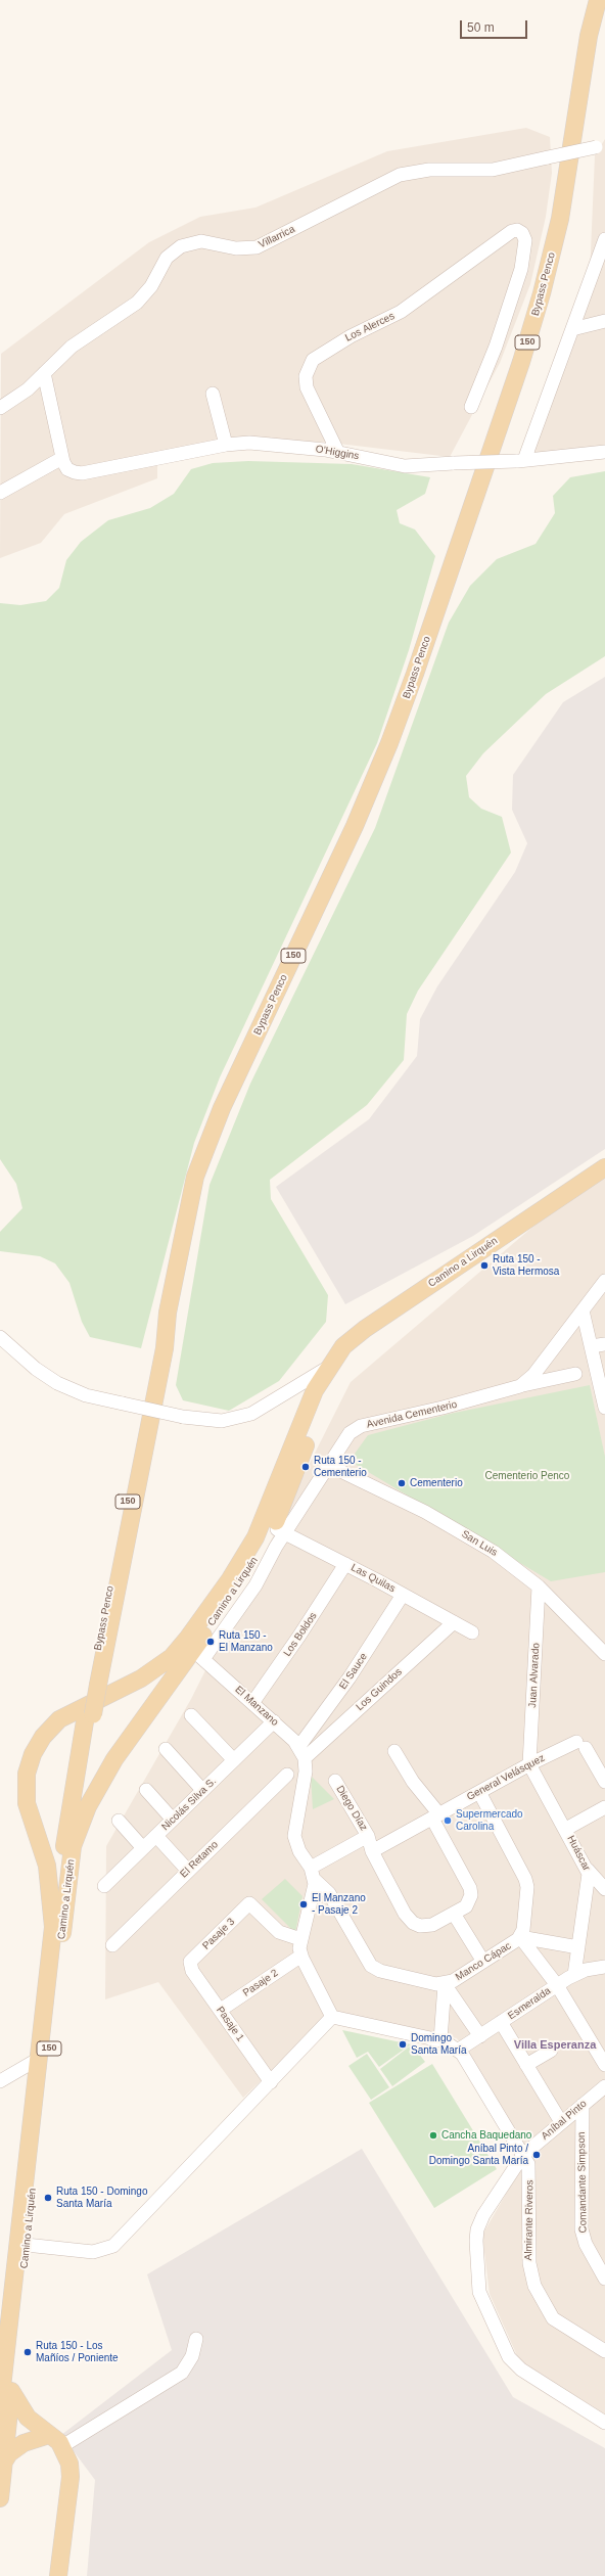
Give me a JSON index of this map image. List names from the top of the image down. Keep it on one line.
{"streets":{"main road":["Bypass Penco","150","Camino a Lirquén"],"street":["Villarrica","Los Alerces","O'Higgins","Avenida Cementerio","San Luis","Las Quilas","Los Boldos","El Sauce","Juan Alvarado","Los Guindos","El Manzano","General Velásquez","Nicolás Silva S.","Diego Díaz","Huáscar","El Retamo","Pasaje 3","Manco Cápac","Pasaje 2","Esmeralda","Pasaje 1","Aníbal Pinto","Comandante Simpson","Almirante Riveros"]},"crossings":[["Bypass Penco","Camino a Lirquén"],["Los Alerces","O'Higgins"],["Camino a Lirquén","Avenida Cementerio"],["Camino a Lirquén","Las Quilas"],["Camino a Lirquén","El Manzano"],["Avenida Cementerio","San Luis"],["Avenida Cementerio","Las Quilas"],["San Luis","Juan Alvarado"],["Las Quilas","Los Boldos"],["Las Quilas","El Sauce"],["Las Quilas","Los Guindos"],["Los Boldos","El Manzano"],["El Sauce","Los Guindos"],["El Sauce","El Manzano"],["Juan Alvarado","General Velásquez"],["Juan Alvarado","Huáscar"],["Los Guindos","El Manzano"],["El Manzano","Nicolás Silva S."],["General Velásquez","Diego Díaz"],["General Velásquez","Huáscar"],["General Velásquez","Manco Cápac"],["Huáscar","Esmeralda"],["Pasaje 3","Pasaje 1"],["Pasaje 2","Pasaje 1"],["Aníbal Pinto","Comandante Simpson"],["Aníbal Pinto","Almirante Riveros"]],"districts":["Villa Esperanza"],"parks":["Cementerio Penco"],"places":["Ruta 150 - Vista Hermosa","Ruta 150 - Cementerio","Cementerio","Ruta 150 - El Manzano","Supermercado Carolina","El Manzano - Pasaje 2","Domingo Santa María","Cancha Baquedano","Aníbal Pinto / Domingo Santa María","Ruta 150 - Domingo Santa María","Ruta 150 - Los Mañíos / Poniente"],"scale_bar":"50 m"}
